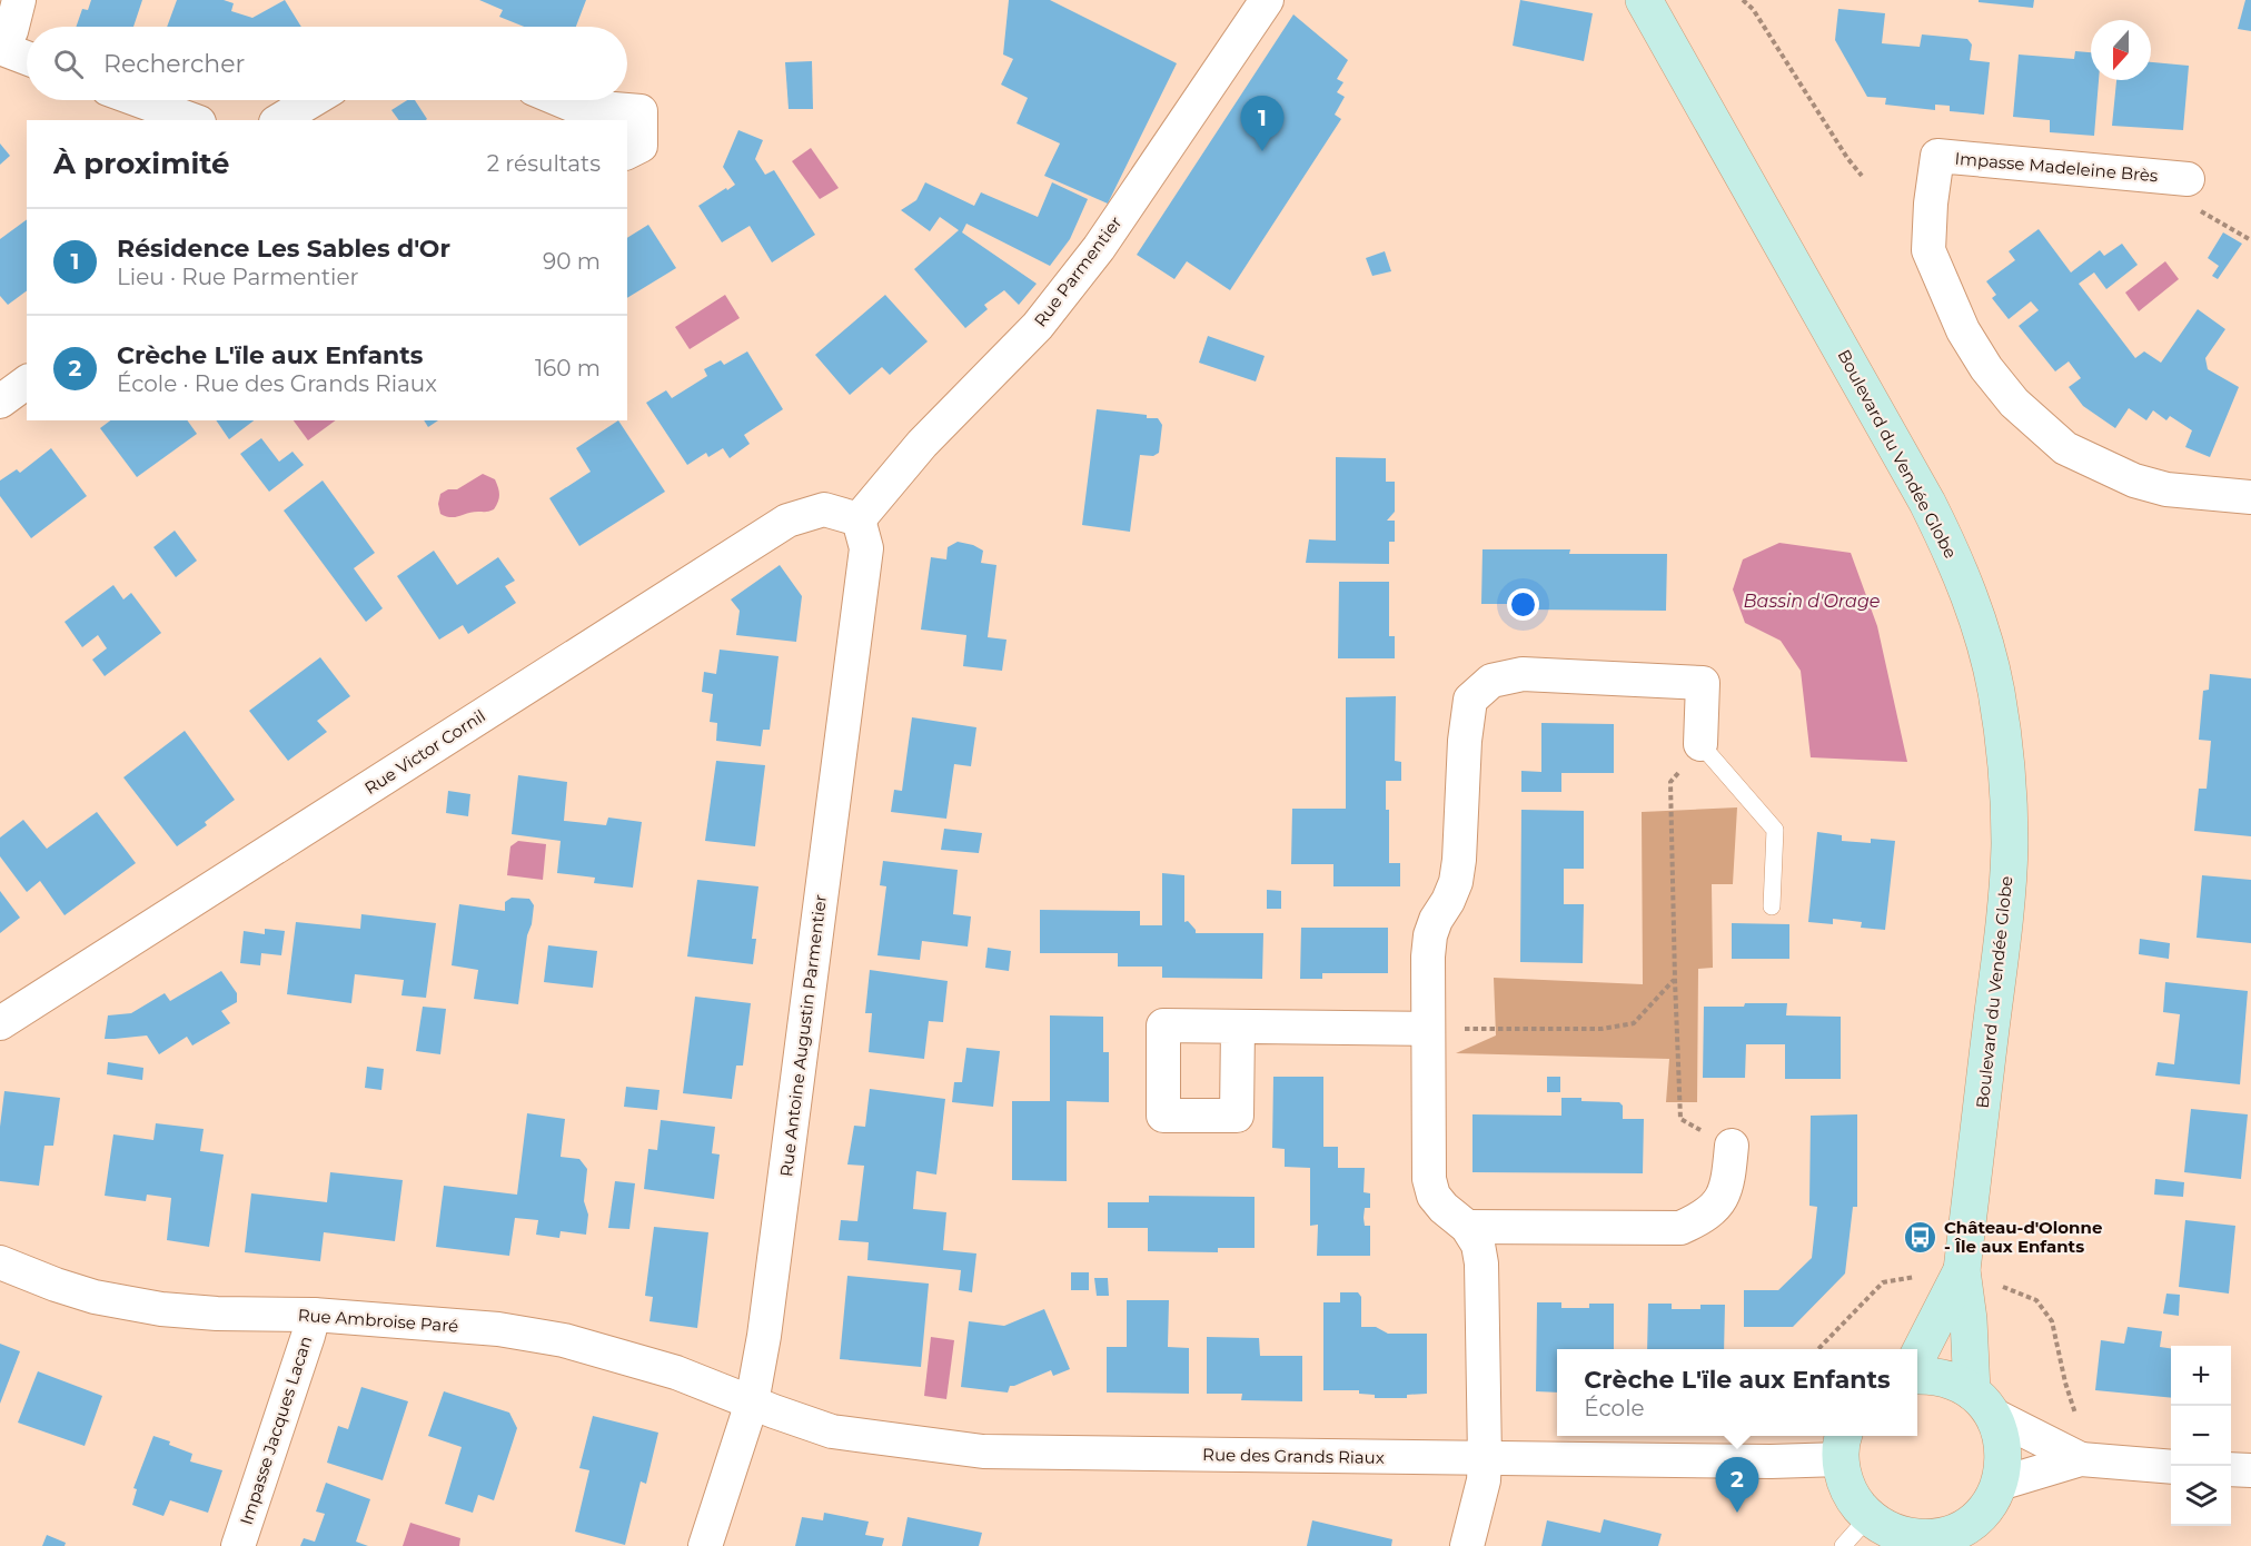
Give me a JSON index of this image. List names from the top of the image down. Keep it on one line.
{"streets":{"main road":["Boulevard du Vendée Globe"],"street":["Impasse Madeleine Brès","Rue Parmentier","Rue Victor Cornil","Rue Antoine Augustin Parmentier","Rue Ambroise Paré","Impasse Jacques Lacan","Rue des Grands Riaux"]},"crossings":[["Rue Parmentier","Rue Victor Cornil"],["Rue Parmentier","Rue Antoine Augustin Parmentier"],["Rue Victor Cornil","Rue Antoine Augustin Parmentier"],["Rue Antoine Augustin Parmentier","Rue Ambroise Paré"],["Rue Antoine Augustin Parmentier","Rue des Grands Riaux"],["Rue Ambroise Paré","Impasse Jacques Lacan"],["Rue Ambroise Paré","Rue des Grands Riaux"]],"water":["Bassin d'Orage"],"places":{"bus stop":["Château-d'Olonne - Île aux Enfants"]},"north":"bottom","page":{"search":"Rechercher","pins":["1","2"],"heading":["À proximité","2 résultats"],"list":[{"mark":"1","name":"Résidence Les Sables d'Or","note":"Lieu · Rue Parmentier","value":"90 m"},{"mark":"2","name":"Crèche L'ïle aux Enfants","note":"École · Rue des Grands Riaux","value":"160 m"}],"map_buttons":["+","−"],"popup":["Crèche L'ïle aux Enfants","École"]}}
